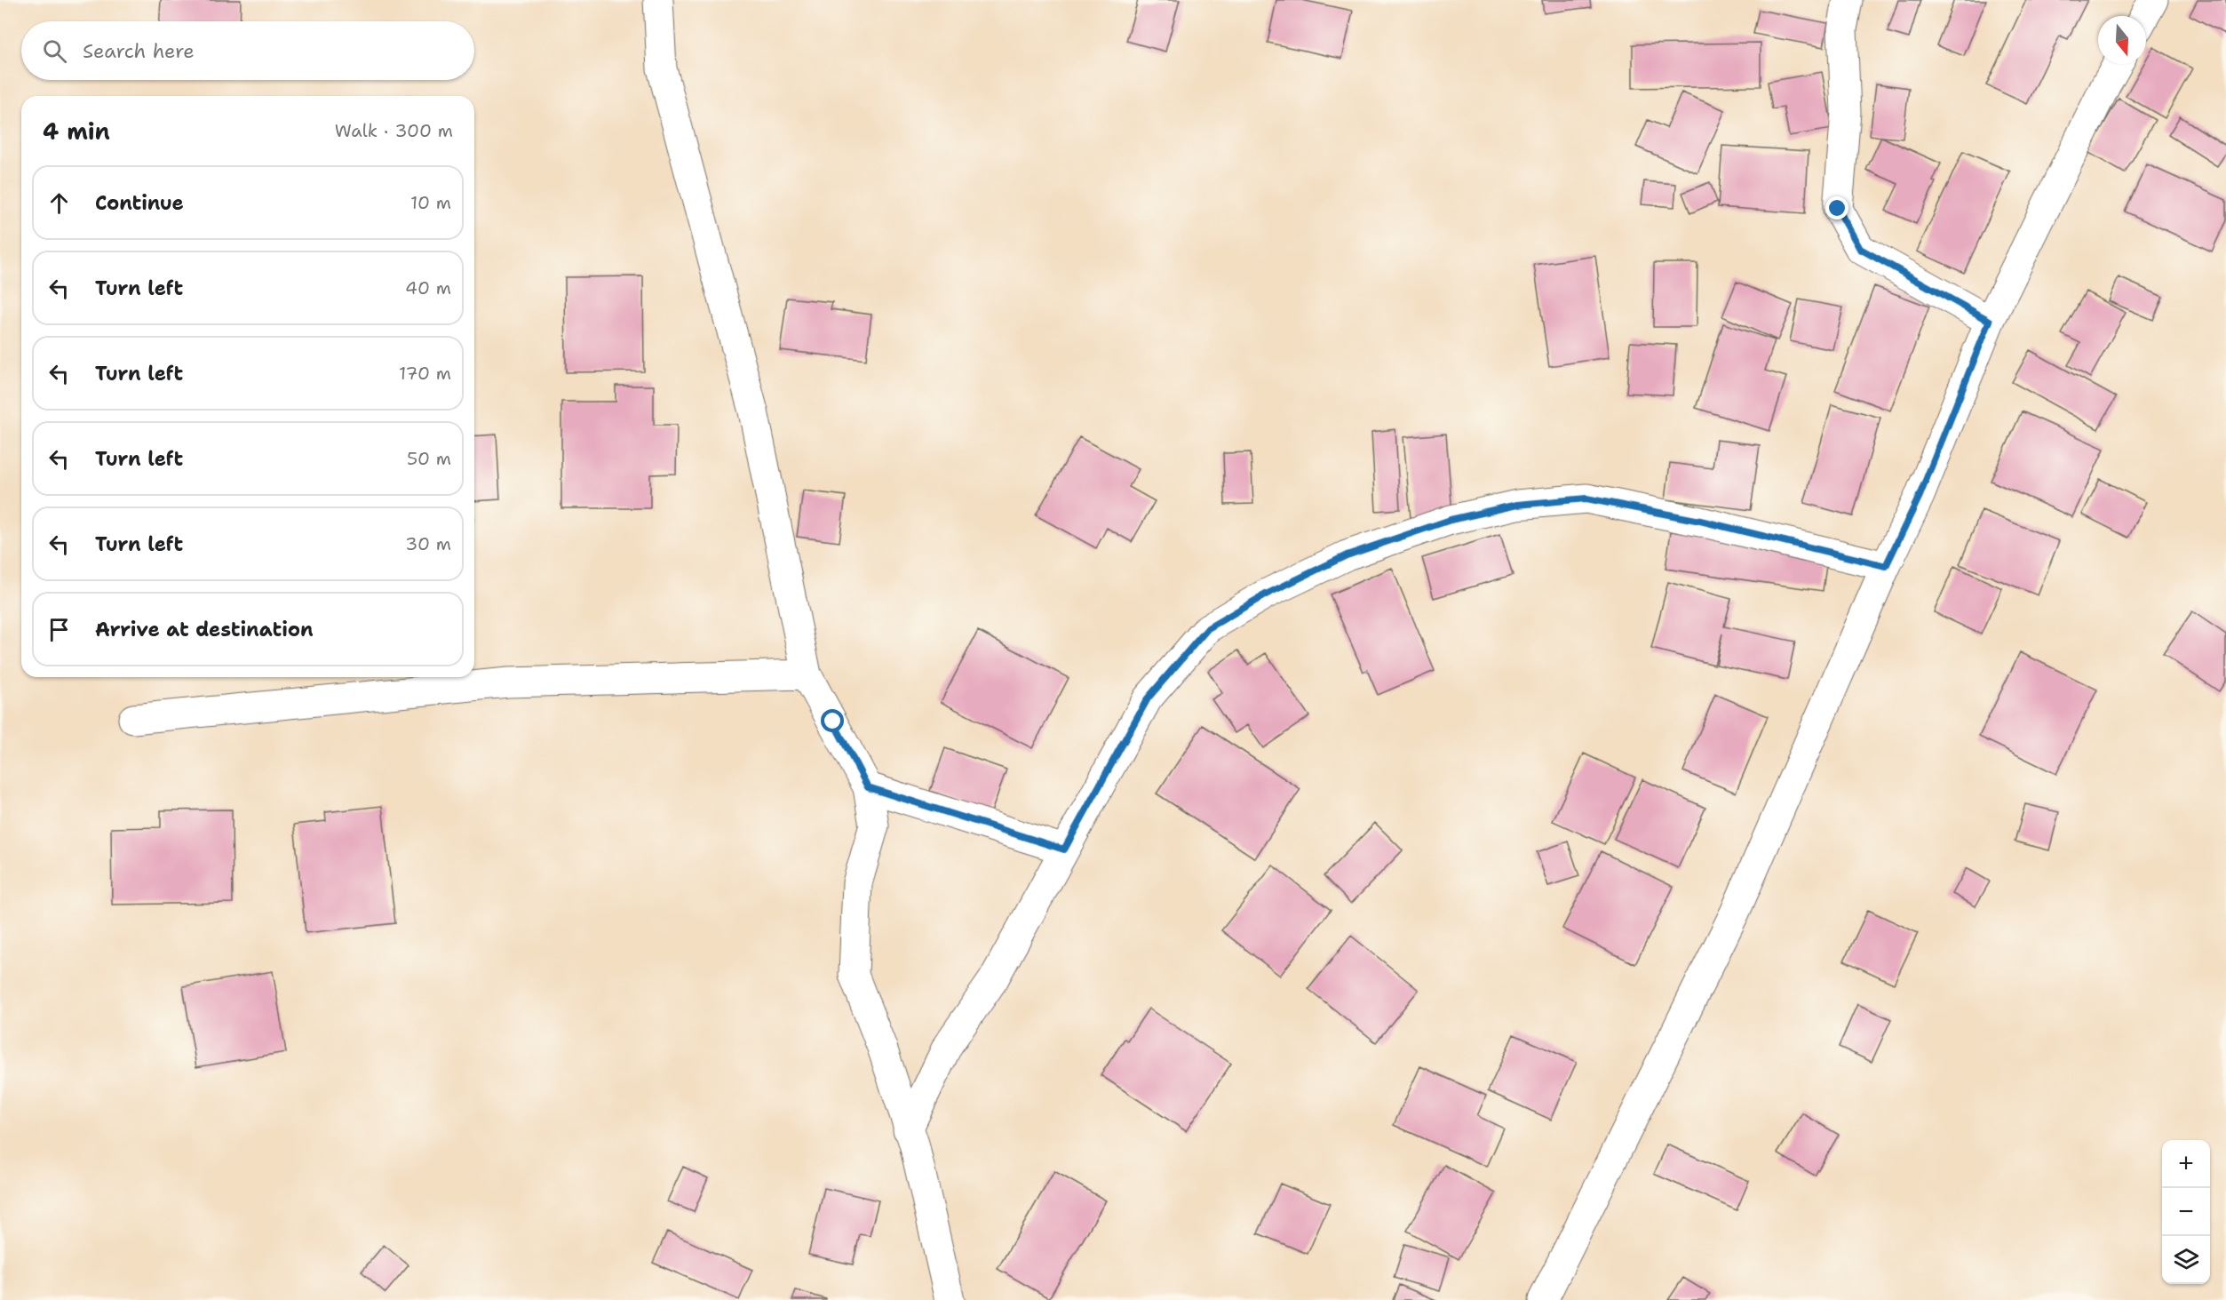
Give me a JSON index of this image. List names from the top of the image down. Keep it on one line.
{"north":"bottom","page":{"search":"Search here","heading":["4 min","Walk · 300 m"],"list":[["Continue","10 m"],["Turn left","40 m"],["Turn left","170 m"],["Turn left","50 m"],["Turn left","30 m"],"Arrive at destination"],"map_buttons":["+","−"]}}
